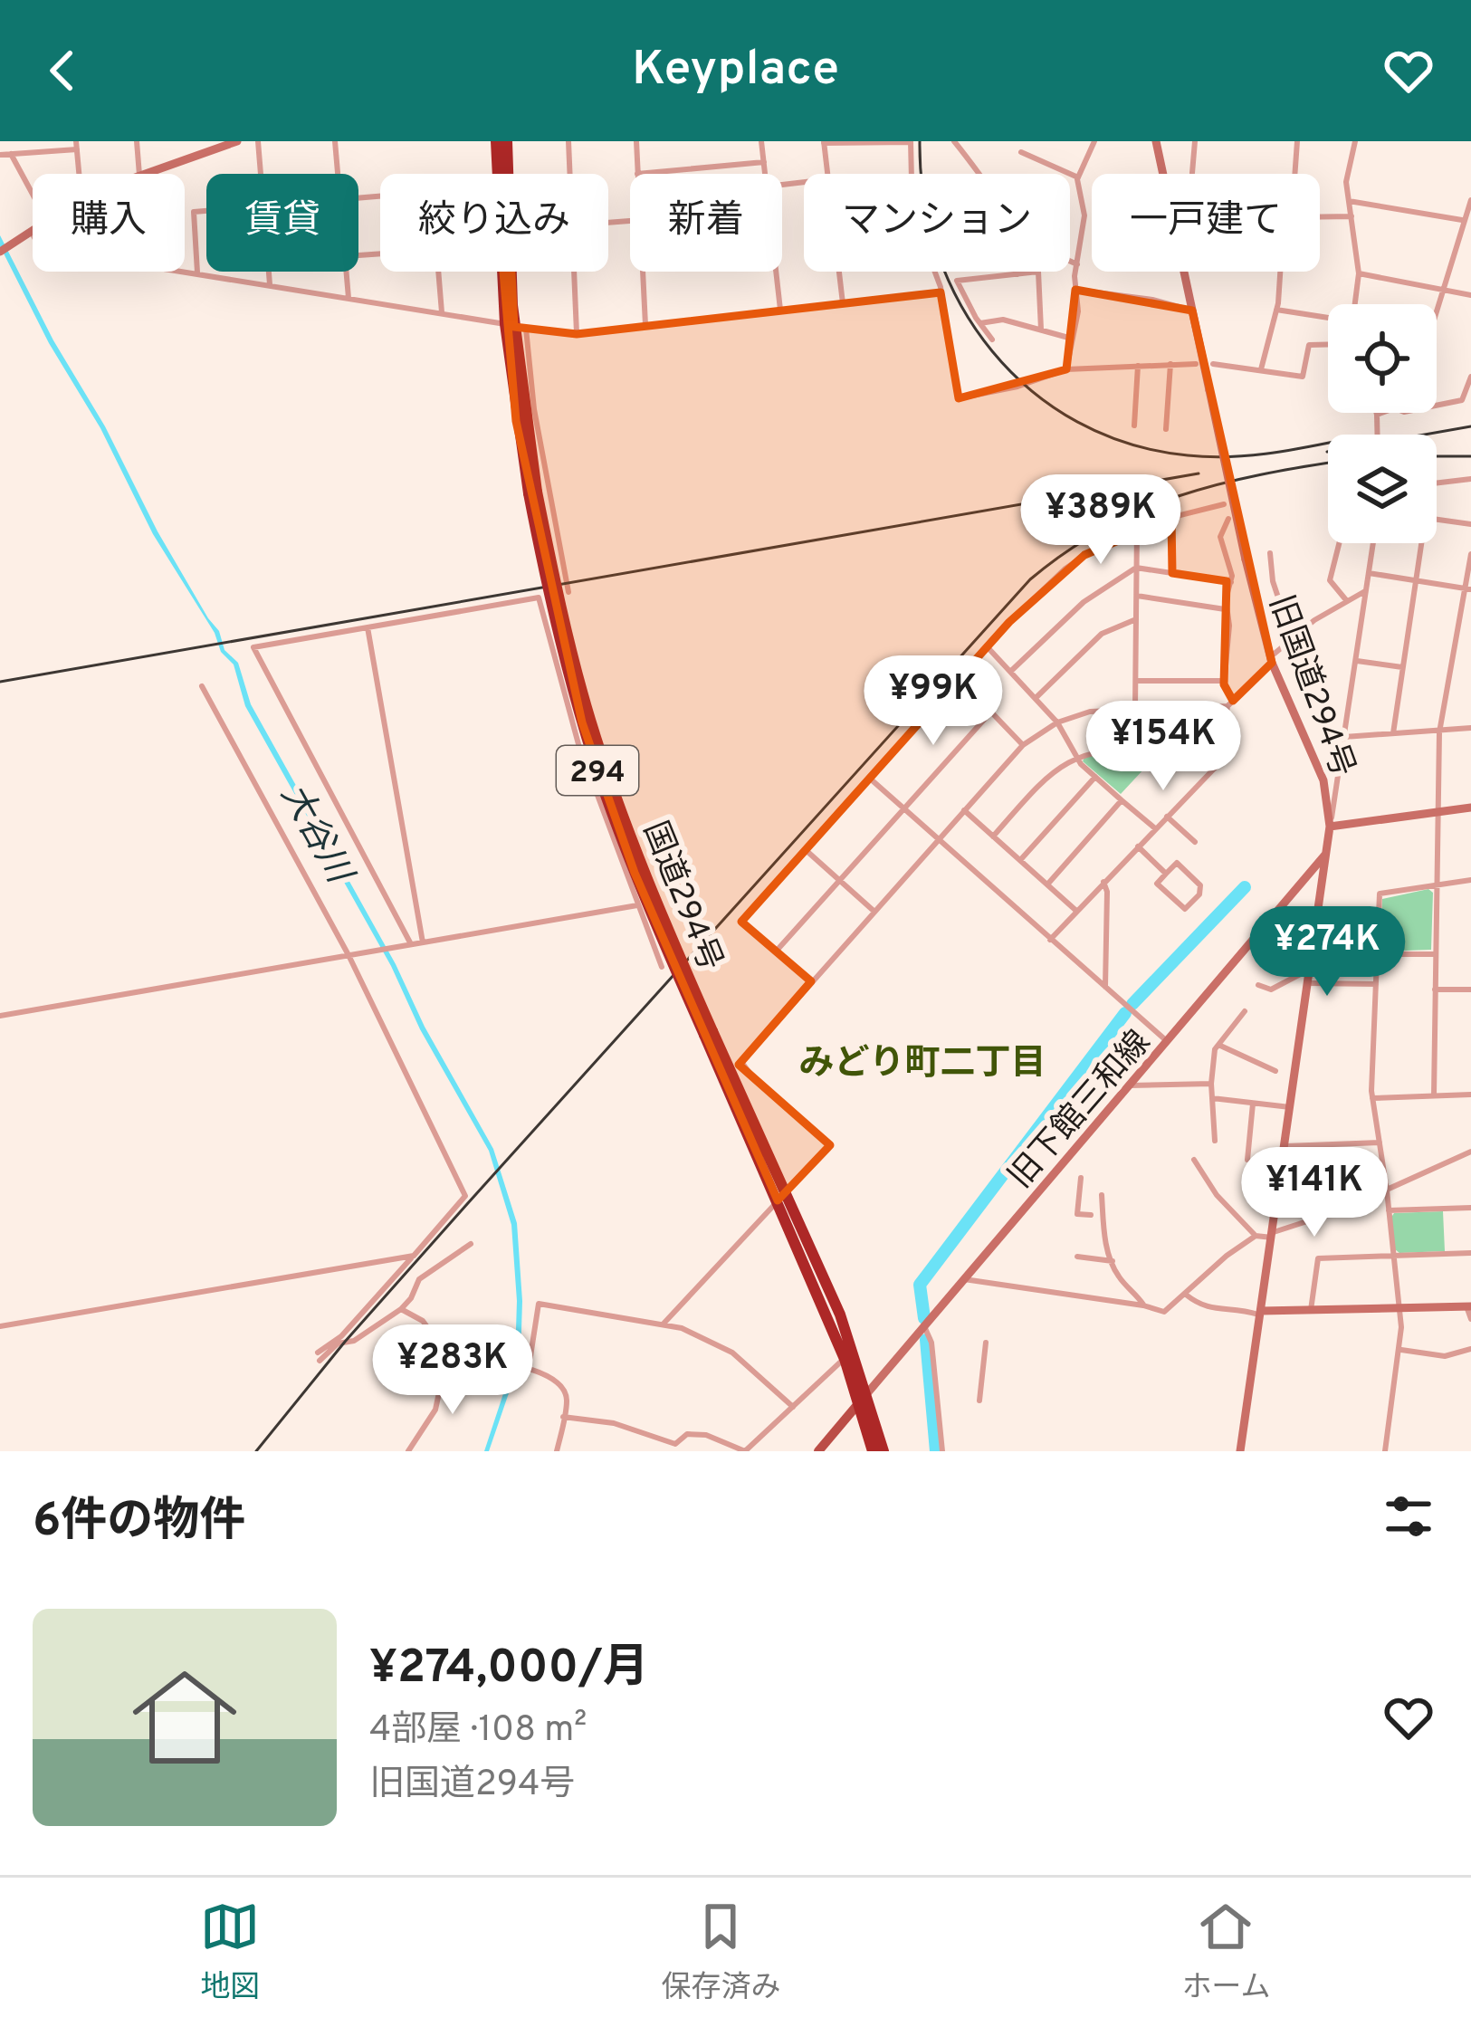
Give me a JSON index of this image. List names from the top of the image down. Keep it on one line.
{"streets":{"highway":["294","国道294号"],"street":["旧国道294号","旧下館三和線"]},"crossings":[["旧国道294号","旧下館三和線"],["国道294号","旧下館三和線"]],"districts":["みどり町二丁目"],"water":["大谷川"],"page":{"header":"Keyplace","chip":["購入","賃貸","絞り込み","新着","マンション","一戸建て"],"price":["¥389K","¥99K","¥154K","¥274K","¥141K","¥283K"],"heading":"6件の物件","list":[{"name":"¥274,000/月","note":"4部屋 · 108 m² · 旧国道294号"}],"tabs":["地図","保存済み","ホーム"]}}
